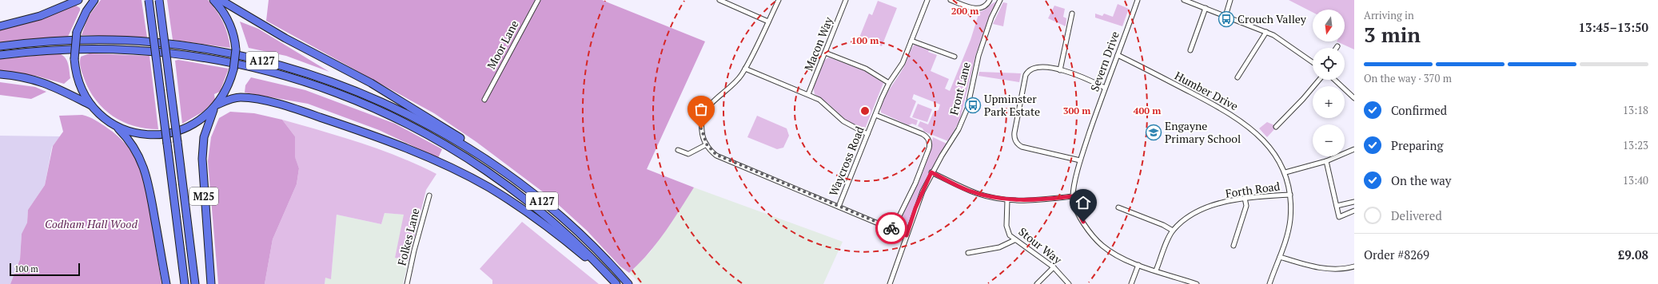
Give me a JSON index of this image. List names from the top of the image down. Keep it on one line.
{"streets":{"highway":["A127","M25"],"street":["Macon Way","Moor Lane","Severn Drive","Front Lane","Humber Drive","Waycross Road","Forth Road","Folkes Lane","Stour Way"]},"crossings":[["Severn Drive","Humber Drive"],["Humber Drive","Forth Road"]],"parks":["Codham Hall Wood"],"places":{"bus stop":["Crouch Valley","Upminster Park Estate"],"school or university":["Engayne Primary School"]},"scale_bar":"100 m","north":"bottom","page":{"heading":["3 min","Arriving in","13:45–13:50"],"panel":["Order #8269","£9.08"],"map_buttons":["+","−"],"bar":"On the way · 370 m","list":[["Confirmed","13:18"],["Preparing","13:23"],["On the way","13:40"],"Delivered"],"scale":"100 m"},"rings":["200 m","100 m","300 m","400 m"]}
